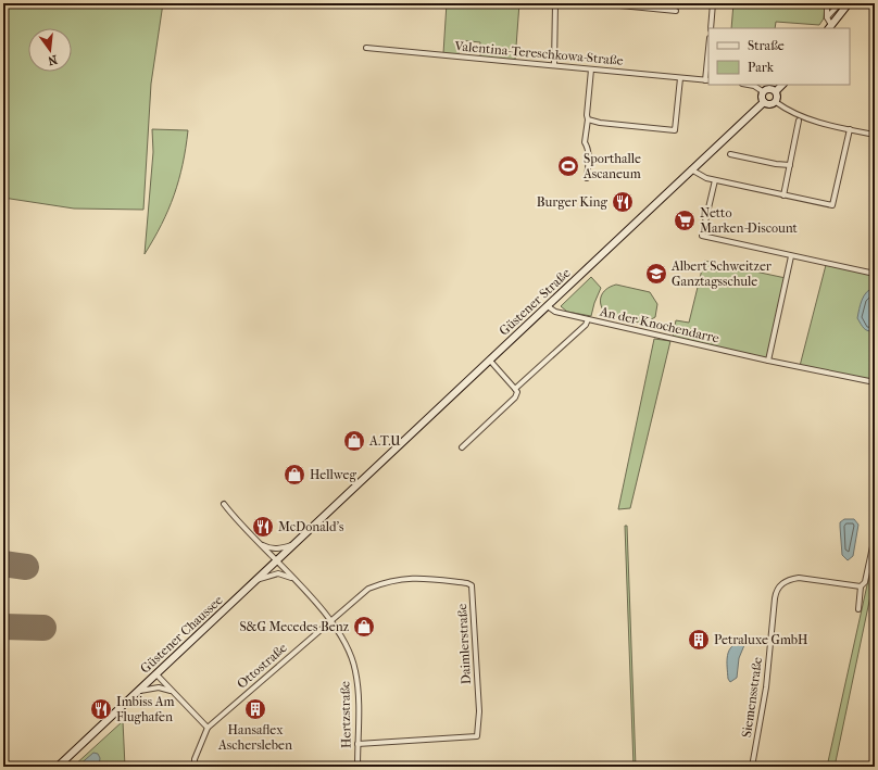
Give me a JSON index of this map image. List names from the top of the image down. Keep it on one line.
{"streets":{"main road":["Güstener Straße","Güstener Chaussee"],"street":["Valentina-Tereschkowa-Straße","An der Knochendarre","Daimlerstraße","Ottostraße","Siemensstraße","Hertzstraße"]},"crossings":[["Güstener Straße","An der Knochendarre"],["Güstener Straße","Güstener Chaussee"],["Güstener Chaussee","Hertzstraße"],["Daimlerstraße","Ottostraße"],["Daimlerstraße","Hertzstraße"],["Ottostraße","Hertzstraße"]],"places":{"sports":["Sporthalle Ascaneum"],"restaurant":["Burger King","McDonald's","Imbiss Am Flughafen"],"supermarket":["Netto Marken-Discount"],"school or university":["Albert Schweitzer Ganztagsschule"],"shop":["A.T.U","Hellweg","S&G Mecedes Benz"],"building":["Petraluxe GmbH","Hansaflex Aschersleben"]},"legend":["Straße","Park"],"north":"bottom"}
